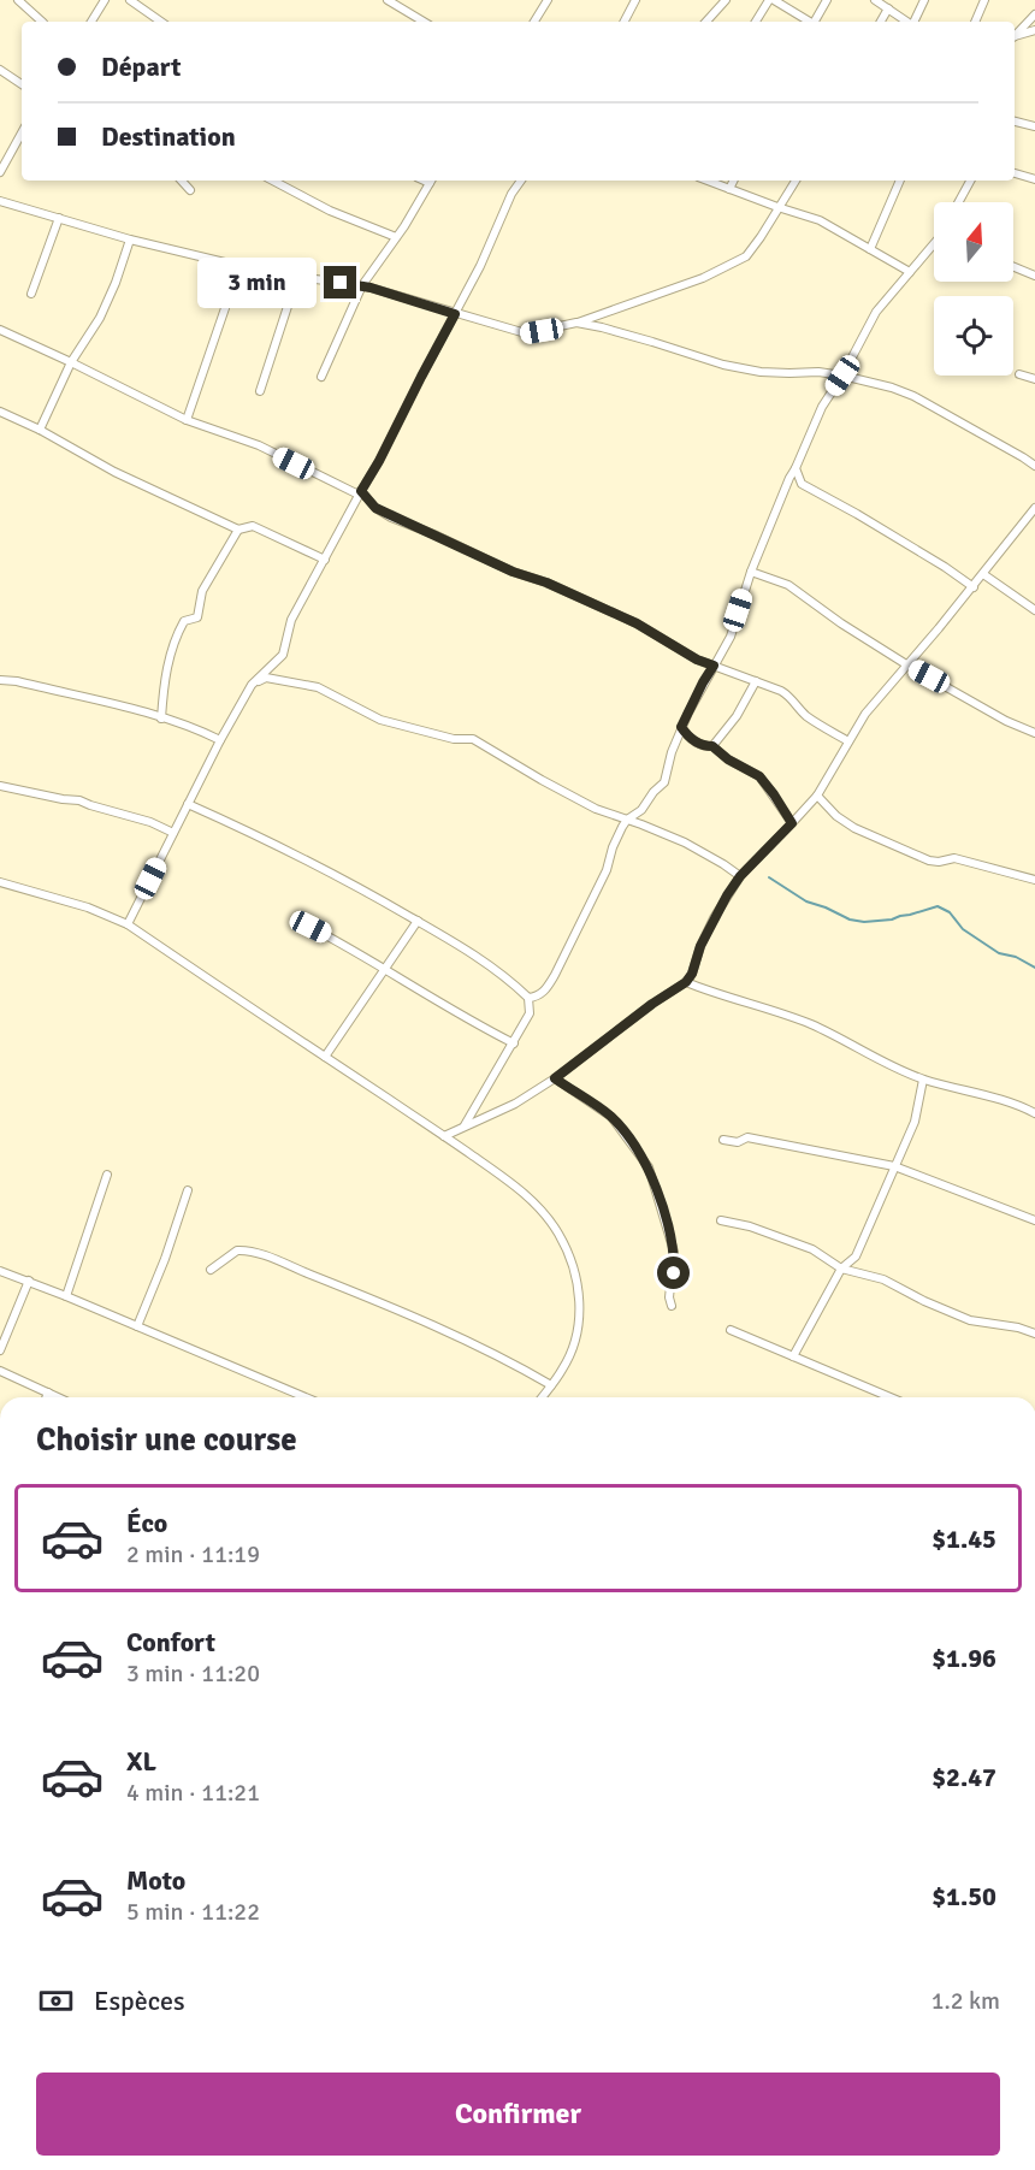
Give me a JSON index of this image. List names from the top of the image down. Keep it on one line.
{"north":"top","page":{"banner":["Départ","Destination"],"bubble":"3 min","heading":"Choisir une course","list":[{"name":"Éco","note":"2 min · 11:19","value":"$1.45"},{"name":"Confort","note":"3 min · 11:20","value":"$1.96"},{"name":"XL","note":"4 min · 11:21","value":"$2.47"},{"name":"Moto","note":"5 min · 11:22","value":"$1.50"}],"pay":["Espèces","1.2 km"],"buttons":"Confirmer"}}
